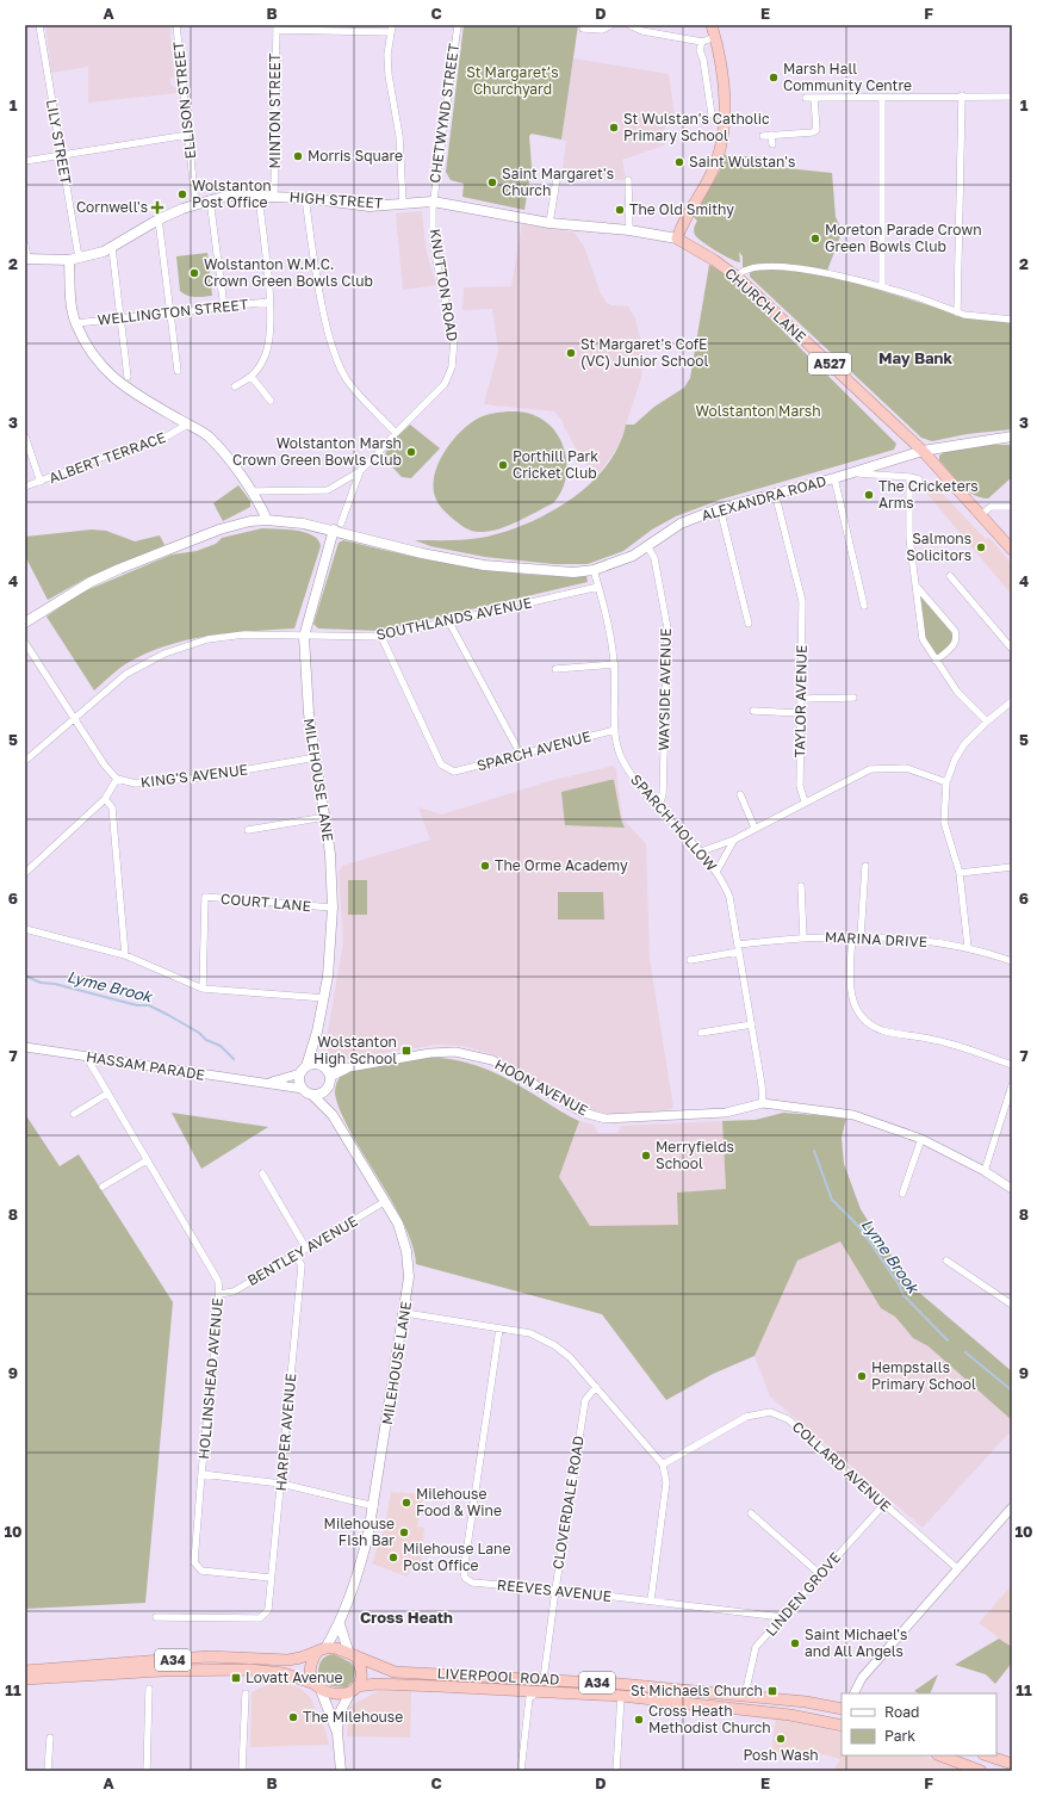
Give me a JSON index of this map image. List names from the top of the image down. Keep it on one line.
{"streets":{"highway":["CHURCH LANE","A527","A34","LIVERPOOL ROAD"],"main road":["HIGH STREET","ALEXANDRA ROAD","MILEHOUSE LANE"],"street":["ELLISON STREET","MINTON STREET","CHETWYND STREET","LILY STREET","KNUTTON ROAD","WELLINGTON STREET","ALBERT TERRACE","SOUTHLANDS AVENUE","WAYSIDE AVENUE","TAYLOR AVENUE","SPARCH AVENUE","KING'S AVENUE","SPARCH HOLLOW","COURT LANE","MARINA DRIVE","HASSAM PARADE","HOON AVENUE","BENTLEY AVENUE","HOLLINSHEAD AVENUE","HARPER AVENUE","COLLARD AVENUE","CLOVERDALE ROAD","REEVES AVENUE","LINDEN GROVE"]},"crossings":[["ELLISON STREET","HIGH STREET"],["MINTON STREET","HIGH STREET"],["CHETWYND STREET","HIGH STREET"],["CHETWYND STREET","KNUTTON ROAD"],["CHETWYND STREET","CHURCH LANE"],["LILY STREET","HIGH STREET"],["HIGH STREET","KNUTTON ROAD"],["HIGH STREET","CHURCH LANE"],["KNUTTON ROAD","CHURCH LANE"],["CHURCH LANE","A527"],["CHURCH LANE","ALEXANDRA ROAD"],["A527","ALEXANDRA ROAD"],["ALEXANDRA ROAD","WAYSIDE AVENUE"],["ALEXANDRA ROAD","TAYLOR AVENUE"],["ALEXANDRA ROAD","MILEHOUSE LANE"],["ALEXANDRA ROAD","SPARCH HOLLOW"],["SOUTHLANDS AVENUE","SPARCH AVENUE"],["SOUTHLANDS AVENUE","MILEHOUSE LANE"],["SOUTHLANDS AVENUE","SPARCH HOLLOW"],["WAYSIDE AVENUE","SPARCH HOLLOW"],["SPARCH AVENUE","SPARCH HOLLOW"],["KING'S AVENUE","MILEHOUSE LANE"],["MILEHOUSE LANE","COURT LANE"],["MILEHOUSE LANE","HASSAM PARADE"],["MILEHOUSE LANE","HOON AVENUE"],["MILEHOUSE LANE","BENTLEY AVENUE"],["MILEHOUSE LANE","A34"],["MILEHOUSE LANE","LIVERPOOL ROAD"],["SPARCH HOLLOW","MARINA DRIVE"],["SPARCH HOLLOW","HOON AVENUE"],["HASSAM PARADE","HOON AVENUE"],["HASSAM PARADE","HOLLINSHEAD AVENUE"],["BENTLEY AVENUE","HOLLINSHEAD AVENUE"],["BENTLEY AVENUE","HARPER AVENUE"],["HOLLINSHEAD AVENUE","HARPER AVENUE"],["COLLARD AVENUE","LINDEN GROVE"],["CLOVERDALE ROAD","REEVES AVENUE"],["CLOVERDALE ROAD","LIVERPOOL ROAD"],["REEVES AVENUE","LINDEN GROVE"],["LINDEN GROVE","LIVERPOOL ROAD"],["A34","LIVERPOOL ROAD"]],"districts":["May Bank","Cross Heath"],"water":["Lyme Brook"],"parks":["St Margaret’s Churchyard","Wolstanton Marsh"],"places":{"other":["Marsh Hall Community Centre","St Wulstan's Catholic Primary School","Morris Square","Saint Wulstan's","Saint Margaret's Church","Wolstanton Post Office","The Old Smithy","Moreton Parade Crown Green Bowls Club","Wolstanton W.M.C. Crown Green Bowls Club","St Margaret's CofE (VC) Junior School","Wolstanton Marsh Crown Green Bowls Club","Porthill Park Cricket Club","The Cricketers Arms","Salmons Solicitors","The Orme Academy","Merryfields School","Hempstalls Primary School","Milehouse Food & Wine","Milehouse FIsh Bar","Milehouse Lane Post Office","Saint Michael's and All Angels","The Milehouse","Cross Heath Methodist Church","Posh Wash"],"health":["Cornwell's"],"transit":["Wolstanton High School","Lovatt Avenue","St Michaels Church"]},"legend":["Road","Park"],"grid":{"columns":["A","B","C","D","E","F"],"rows":["1","2","3","4","5","6","7","8","9","10","11"]}}
